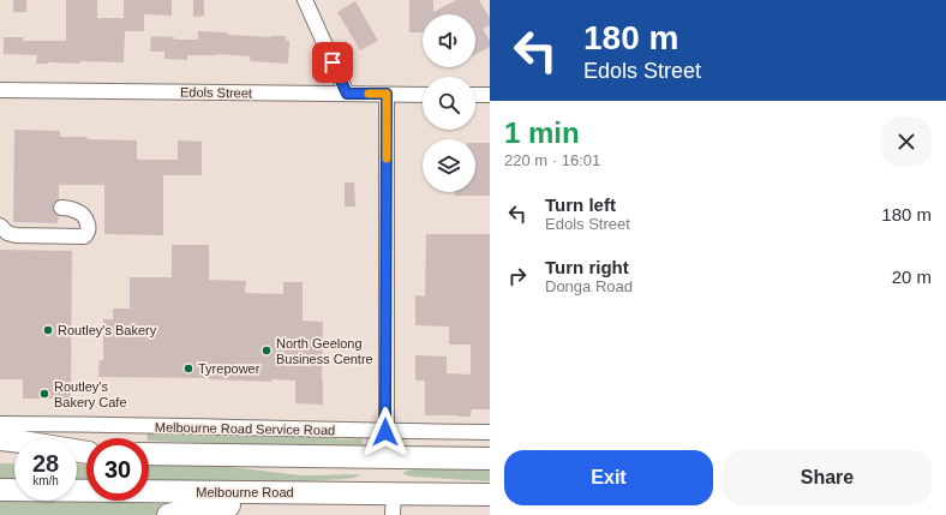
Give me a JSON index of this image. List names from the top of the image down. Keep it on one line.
{"streets":{"highway":["Melbourne Road"],"street":["Edols Street","Melbourne Road Service Road"]},"places":["Routley's Bakery","North Geelong Business Centre","Tyrepower","Routley's Bakery Cafe"],"page":{"turn":["180 m","Edols Street"],"heading":["1 min","220 m · 16:01"],"list":[{"name":"Turn left","note":"Edols Street","value":"180 m"},{"name":"Turn right","note":"Donga Road","value":"20 m"}],"speed":"28 km/h","limit":"30","buttons":["Exit","Share"]}}
